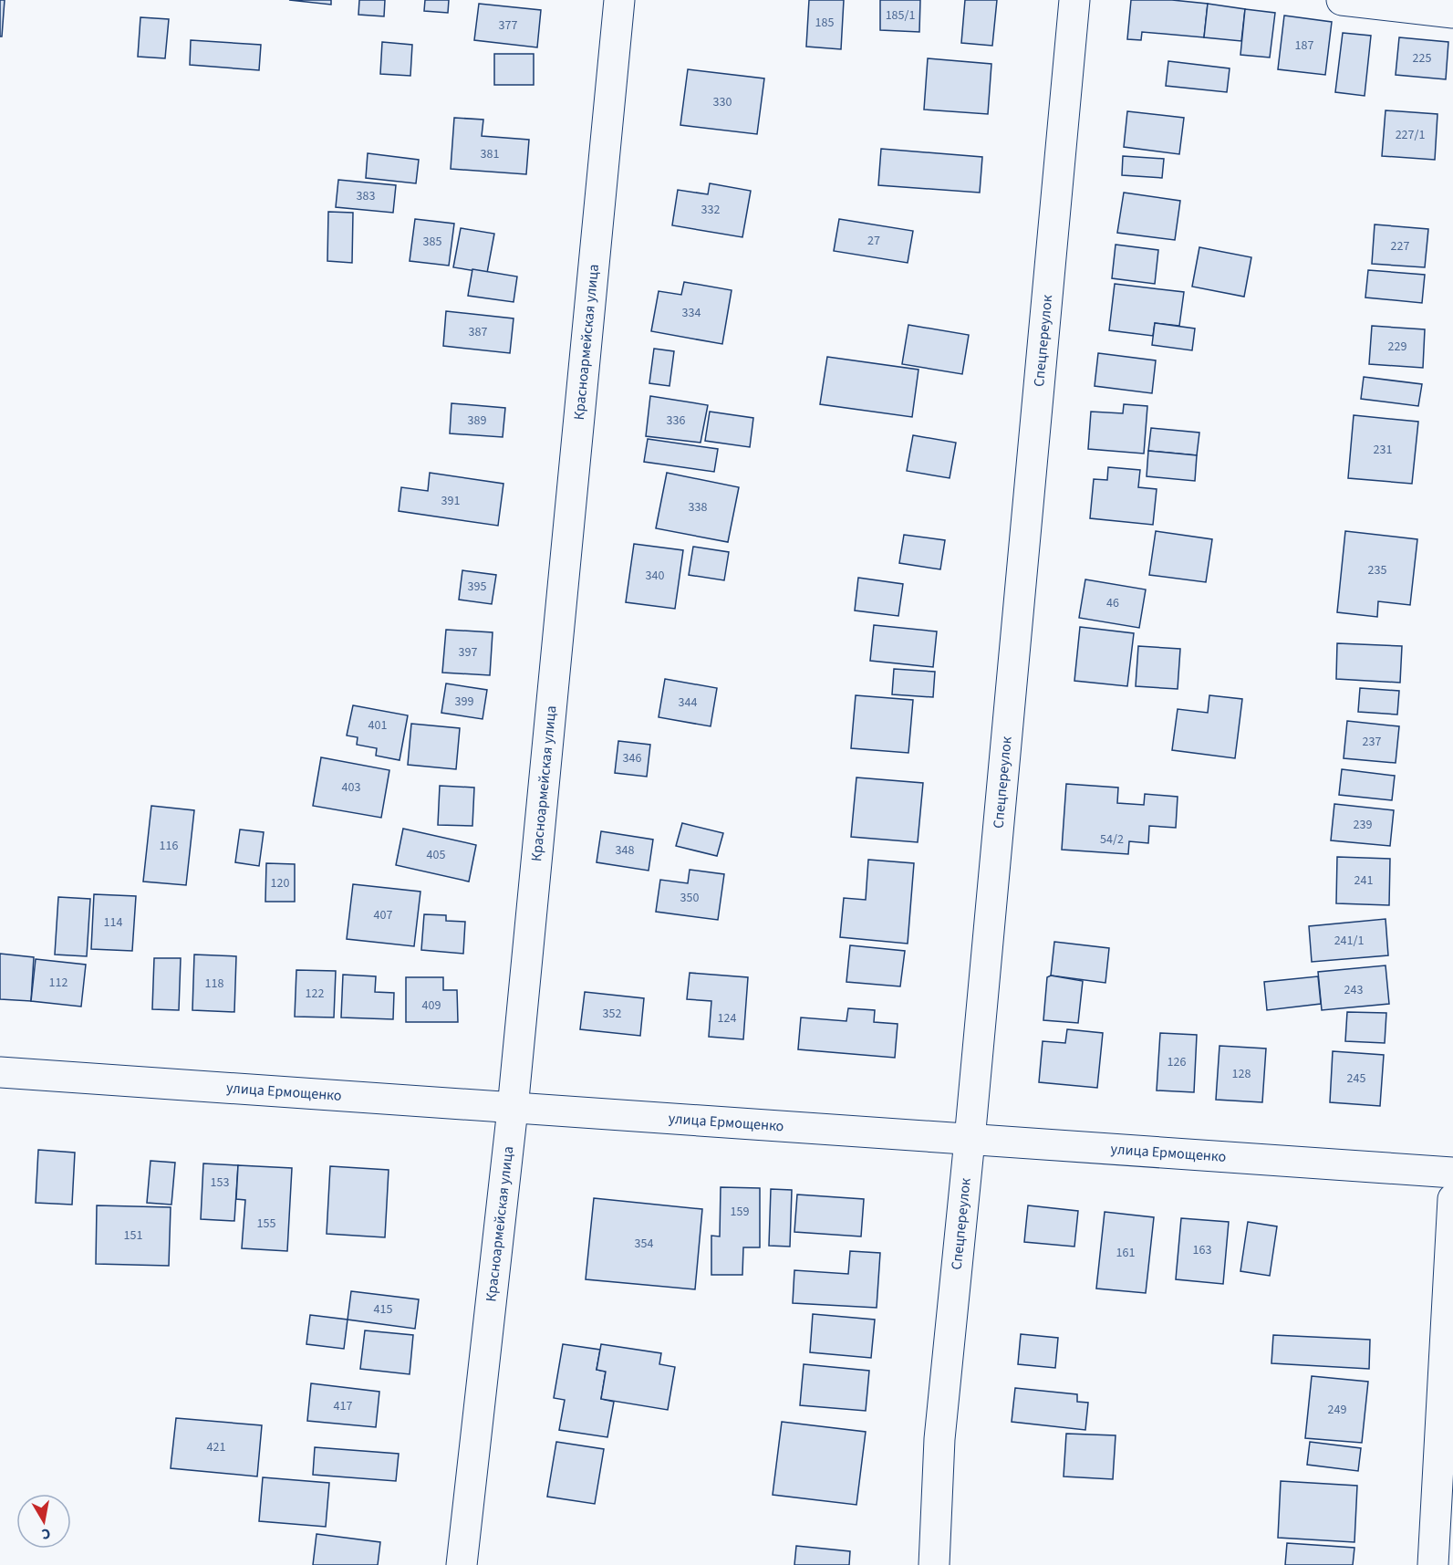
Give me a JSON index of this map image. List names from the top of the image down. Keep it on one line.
{"streets":{"main road":["Спецпереулок","Красноармейская улица","улица Ермощенко"]},"crossings":[["Спецпереулок","улица Ермощенко"],["Красноармейская улица","улица Ермощенко"]],"house_numbers":["185/1","185","377","187","225","330","227/1","381","383","332","27","385","227","334","387","229","389","336","231","391","338","235","340","395","46","397","399","344","401","237","346","403","239","54/2","116","348","405","241","120","350","407","114","241/1","112","118","243","122","409","352","124","126","128","245","153","159","155","151","354","163","161","415","417","249","421"],"north":"bottom"}
